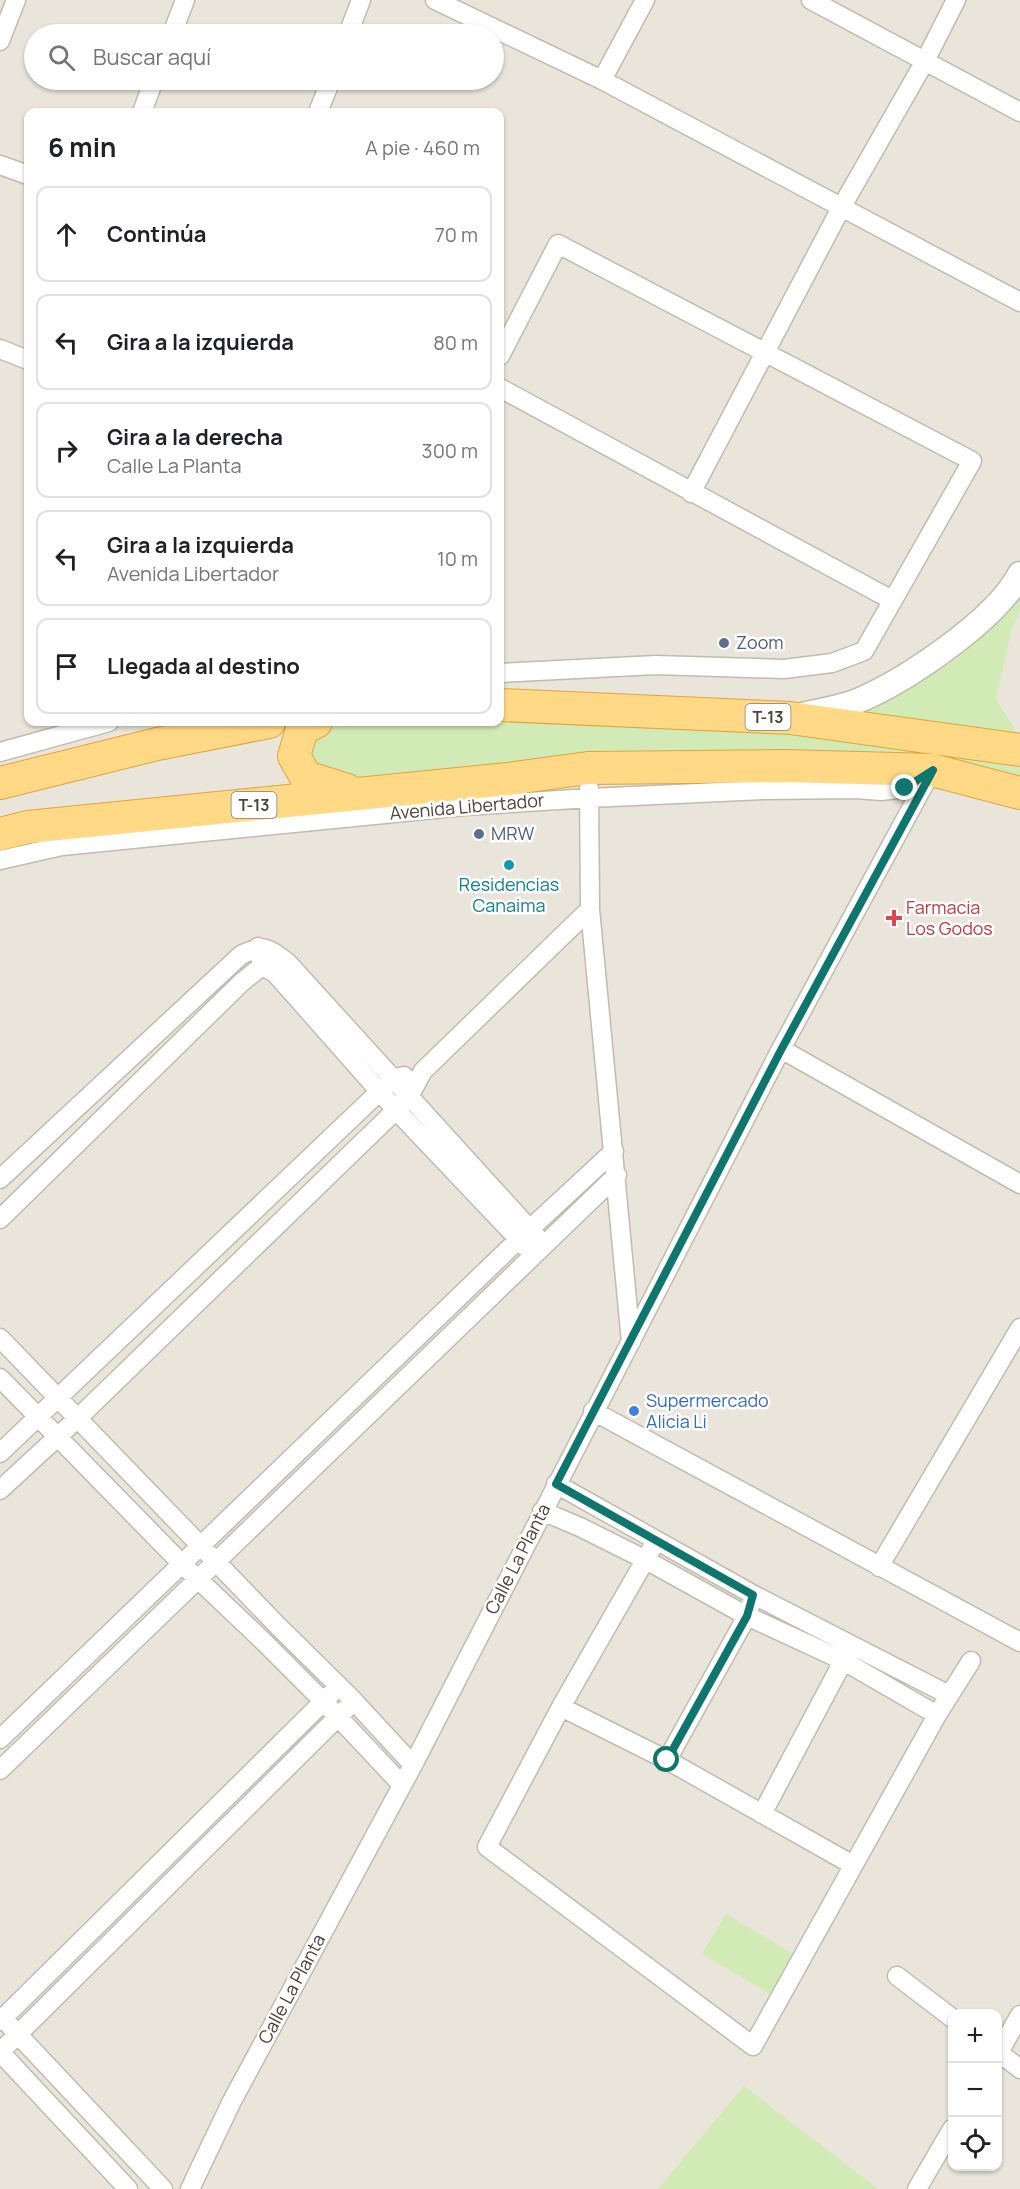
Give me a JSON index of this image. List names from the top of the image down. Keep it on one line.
{"streets":{"highway":["T-13","Avenida Libertador"],"street":["Calle La Planta"]},"crossings":[["T-13","Avenida Libertador"],["Avenida Libertador","Calle La Planta"]],"places":{"other":["Zoom","MRW","Residencias Canaima","Supermercado Alicia Li"],"health":["Farmacia Los Godos"]},"page":{"search":"Buscar aquí","heading":["6 min","A pie · 460 m"],"list":[["Continúa","70 m"],["Gira a la izquierda","80 m"],["Gira a la derecha","Calle La Planta","300 m"],["Gira a la izquierda","Avenida Libertador","10 m"],"Llegada al destino"],"map_buttons":["+","−"]}}
